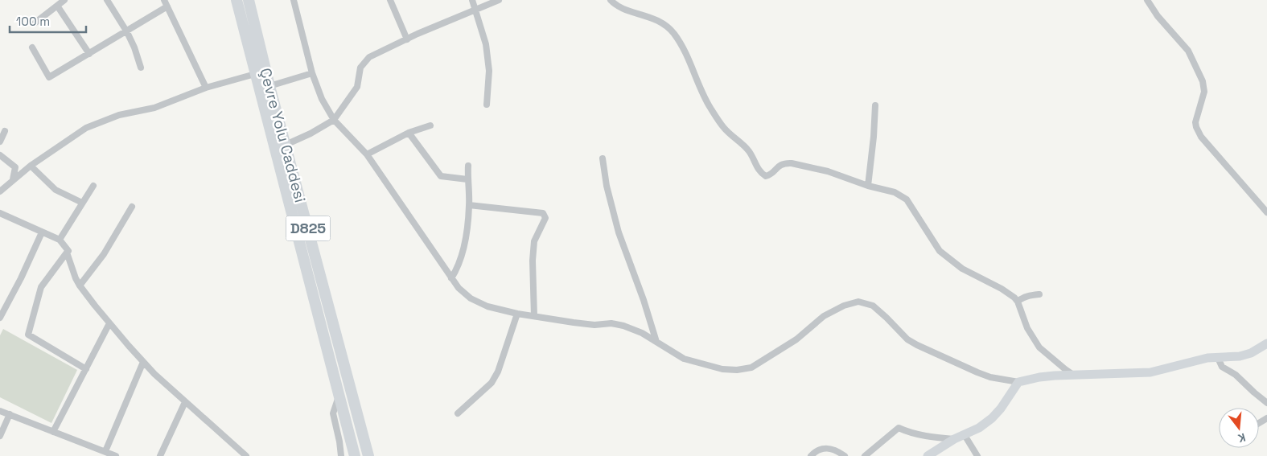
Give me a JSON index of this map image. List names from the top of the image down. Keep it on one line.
{"streets":{"highway":["Çevre Yolu Caddesi","D825"]},"scale_bar":"100 m","north":"bottom"}
